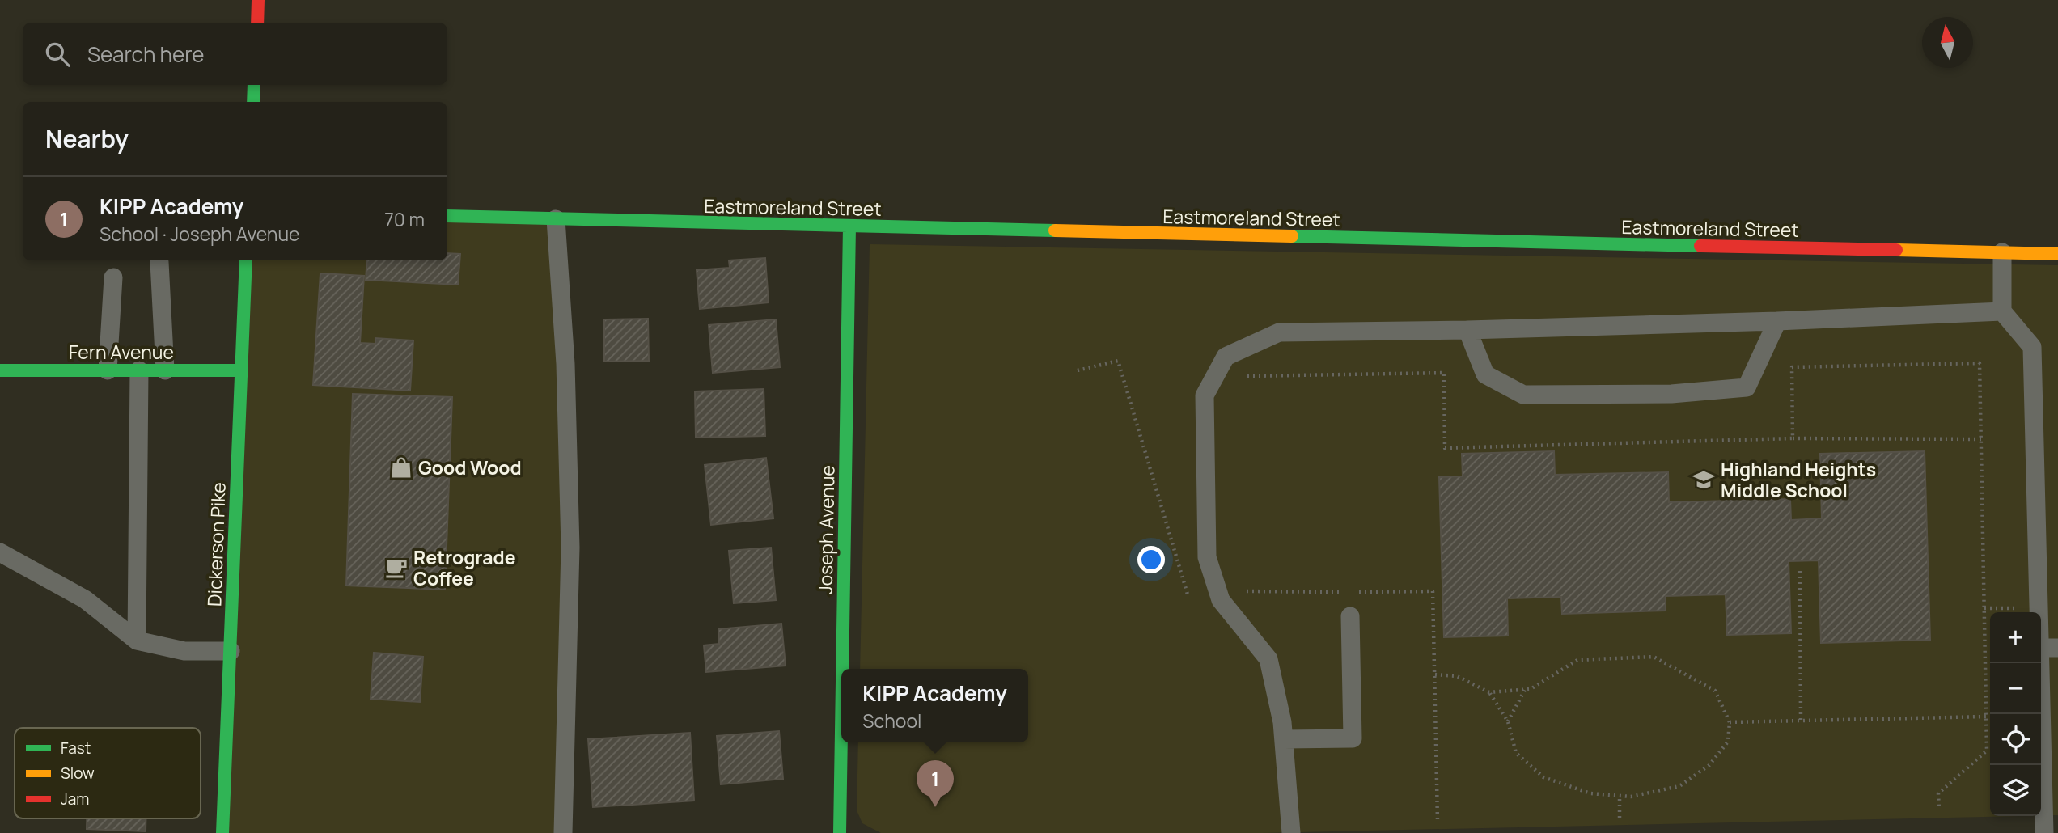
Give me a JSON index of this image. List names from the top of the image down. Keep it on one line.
{"streets":{"street":["Eastmoreland Street","Fern Avenue","Joseph Avenue","Dickerson Pike"]},"crossings":[["Eastmoreland Street","Joseph Avenue"],["Fern Avenue","Dickerson Pike"]],"places":{"shop":["Good Wood"],"school or university":["Highland Heights Middle School"],"cafe":["Retrograde Coffee"]},"legend":["Fast","Slow","Jam"],"north":"top","page":{"search":"Search here","heading":"Nearby","list":[{"mark":"1","name":"KIPP Academy","note":"School · Joseph Avenue","value":"70 m"}],"map_buttons":["+","−"],"popup":["KIPP Academy","School"],"pins":"1"}}
